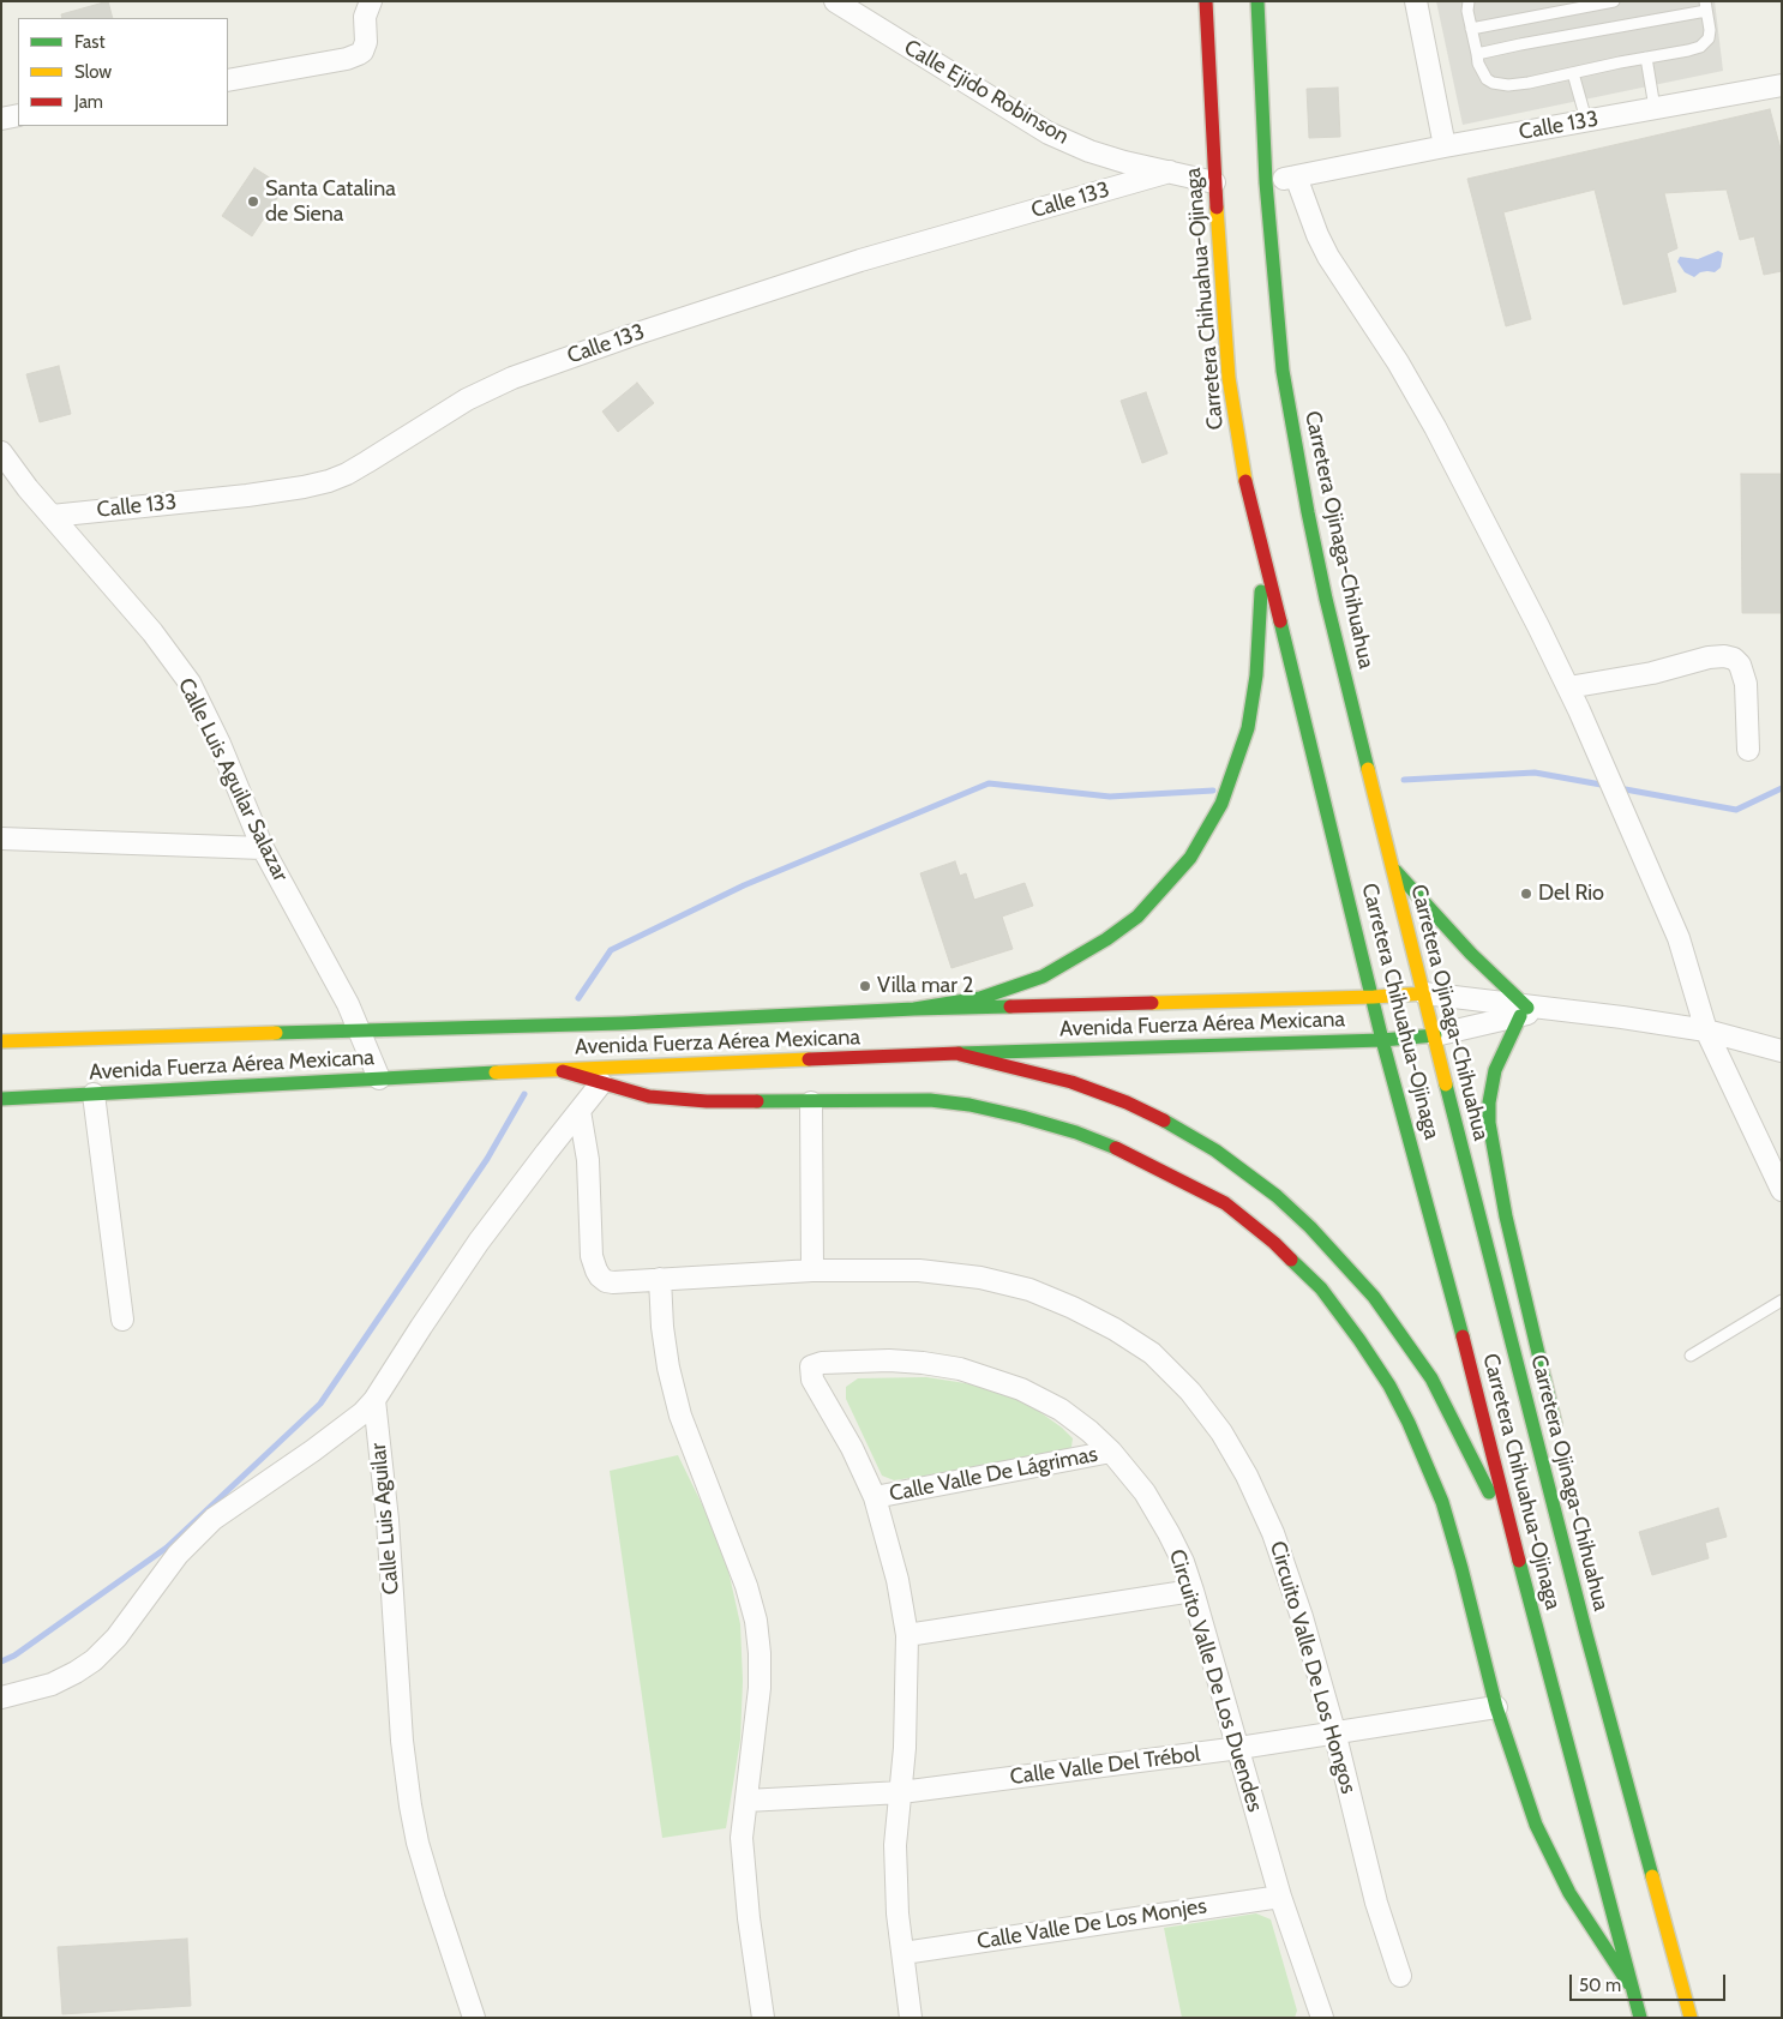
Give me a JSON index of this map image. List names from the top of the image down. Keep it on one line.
{"streets":{"main road":["Carretera Chihuahua-Ojinaga","Carretera Ojinaga-Chihuahua","Avenida Fuerza Aérea Mexicana"],"street":["Calle Ejido Robinson","Calle 133","Calle Luis Aguilar Salazar","Calle Valle De Lágrimas","Calle Luis Aguilar","Circuito Valle De Los Hongos","Circuito Valle De Los Duendes","Calle Valle Del Trébol","Calle Valle De Los Monjes"]},"crossings":[["Calle Ejido Robinson","Calle 133"],["Calle Ejido Robinson","Carretera Chihuahua-Ojinaga"],["Calle 133","Carretera Ojinaga-Chihuahua"],["Calle 133","Calle Luis Aguilar Salazar"],["Carretera Chihuahua-Ojinaga","Avenida Fuerza Aérea Mexicana"],["Carretera Ojinaga-Chihuahua","Avenida Fuerza Aérea Mexicana"],["Calle Luis Aguilar Salazar","Avenida Fuerza Aérea Mexicana"],["Calle Valle De Lágrimas","Circuito Valle De Los Duendes"],["Circuito Valle De Los Hongos","Calle Valle Del Trébol"],["Circuito Valle De Los Duendes","Calle Valle Del Trébol"],["Circuito Valle De Los Duendes","Calle Valle De Los Monjes"]],"places":["Santa Catalina de Siena","Del Rio","Villa mar 2"],"legend":["Fast","Slow","Jam"],"scale_bar":"50 m"}
